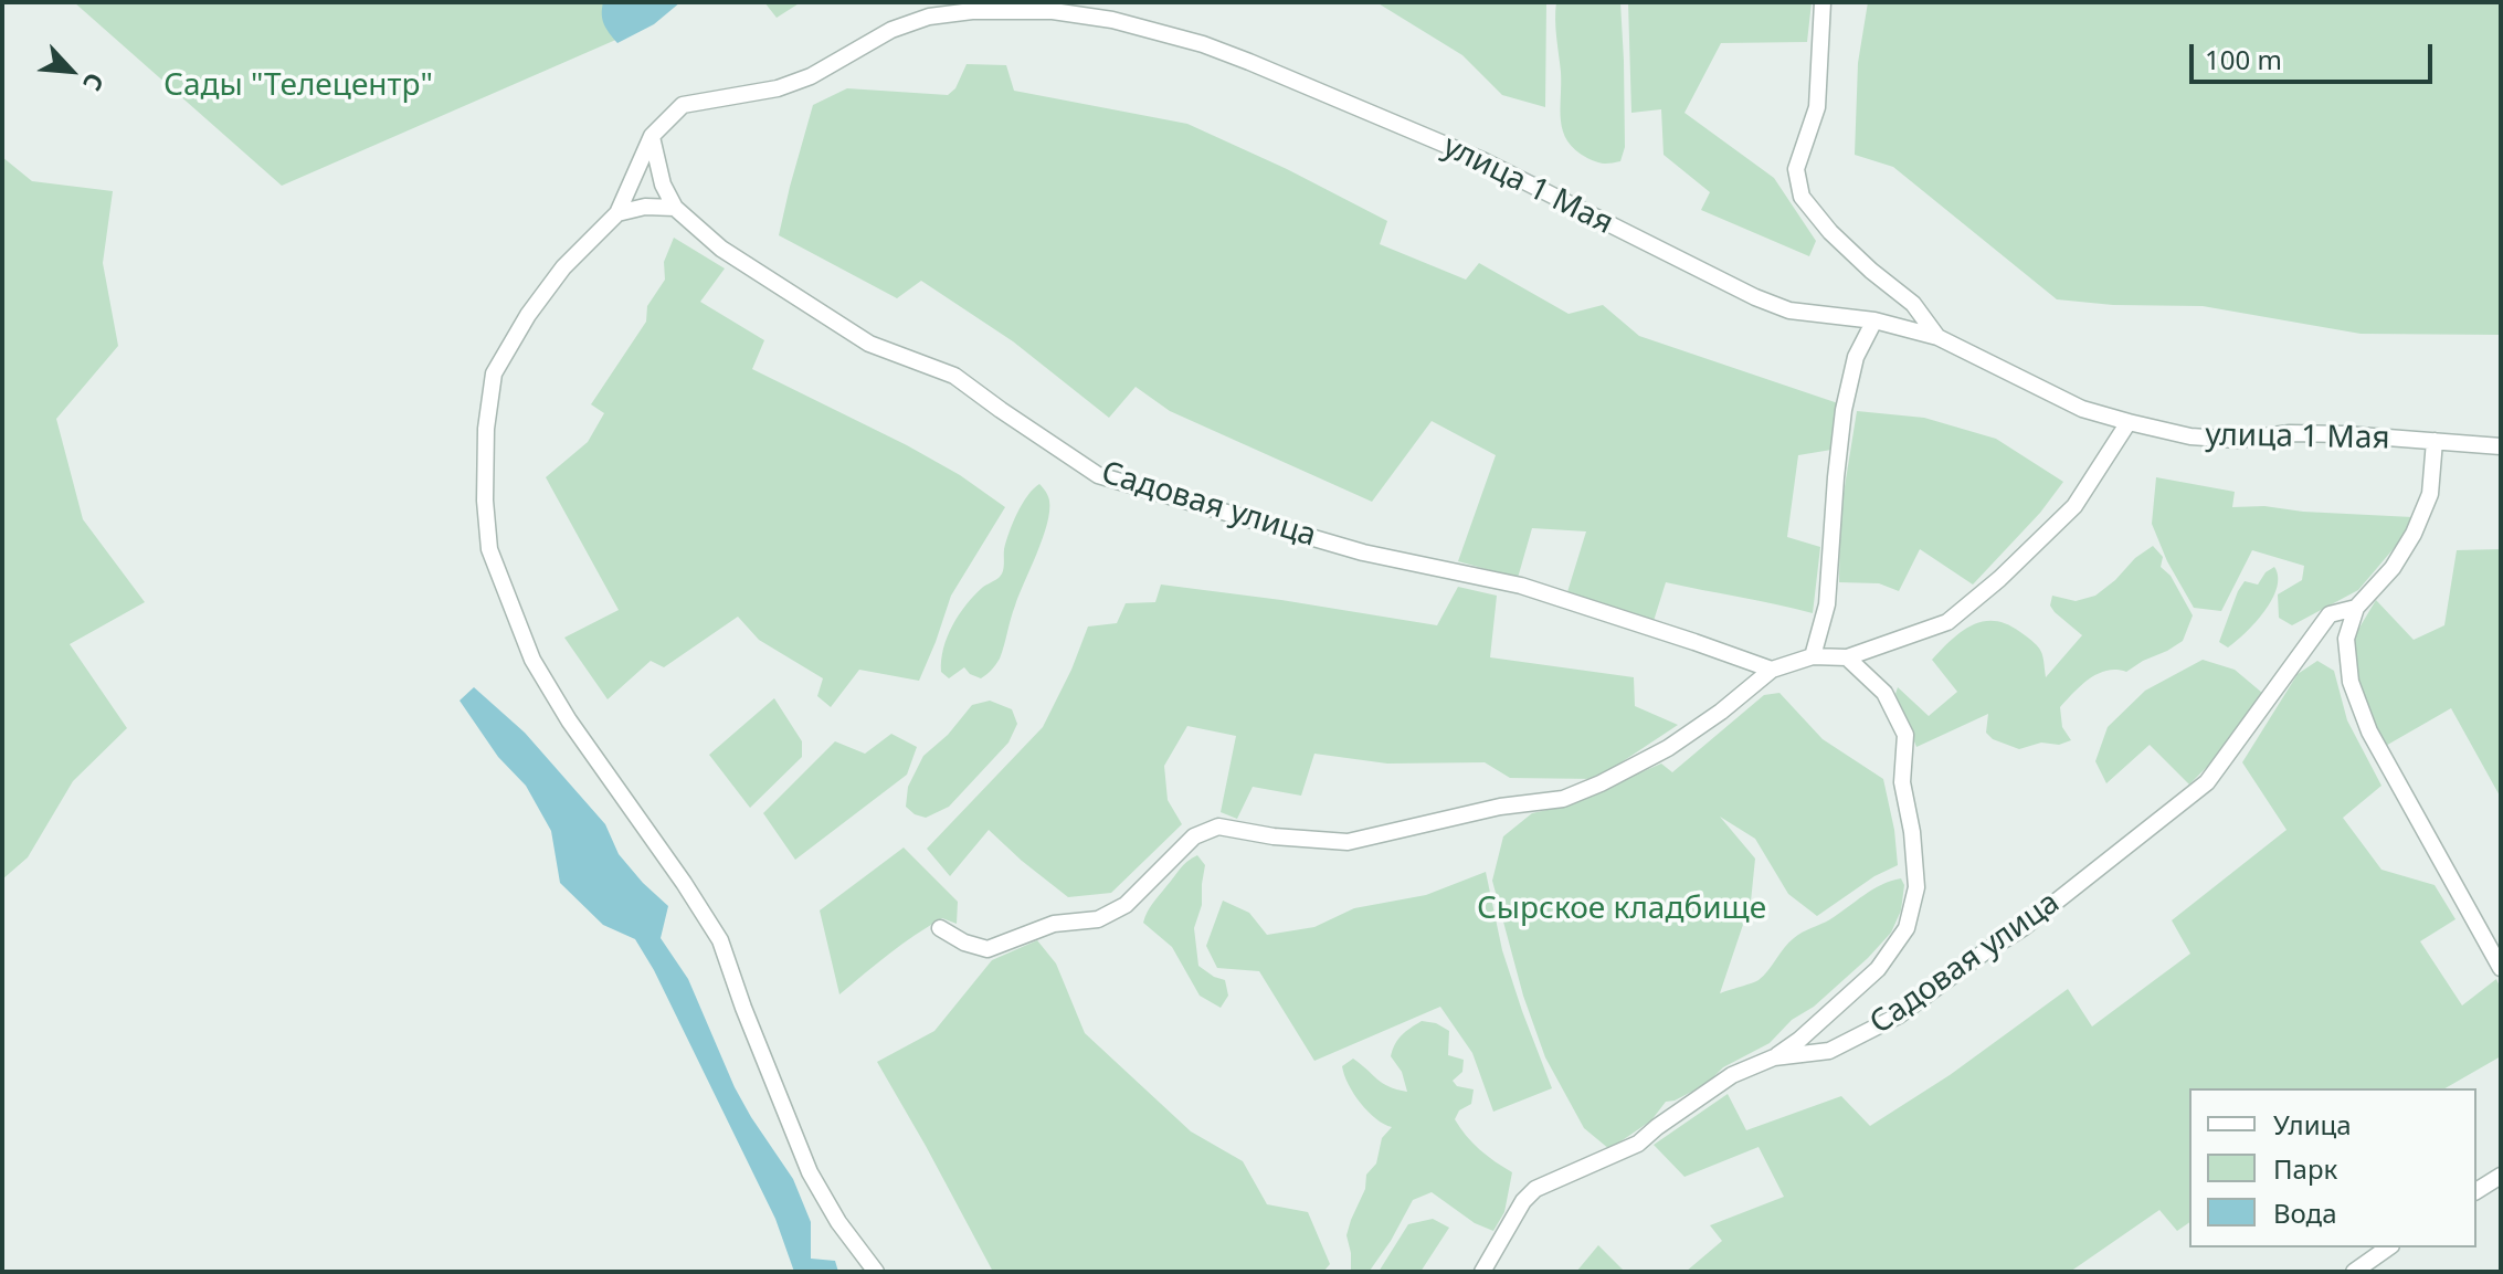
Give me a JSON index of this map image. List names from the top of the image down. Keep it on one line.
{"streets":{"street":["улица 1 Мая","Садовая улица"]},"crossings":[["улица 1 Мая","Садовая улица"]],"parks":["Сады \"Телецентр\"","Сырское кладбище"],"legend":["Улица","Парк","Вода"],"scale_bar":"100 m","north":"bottom right"}
